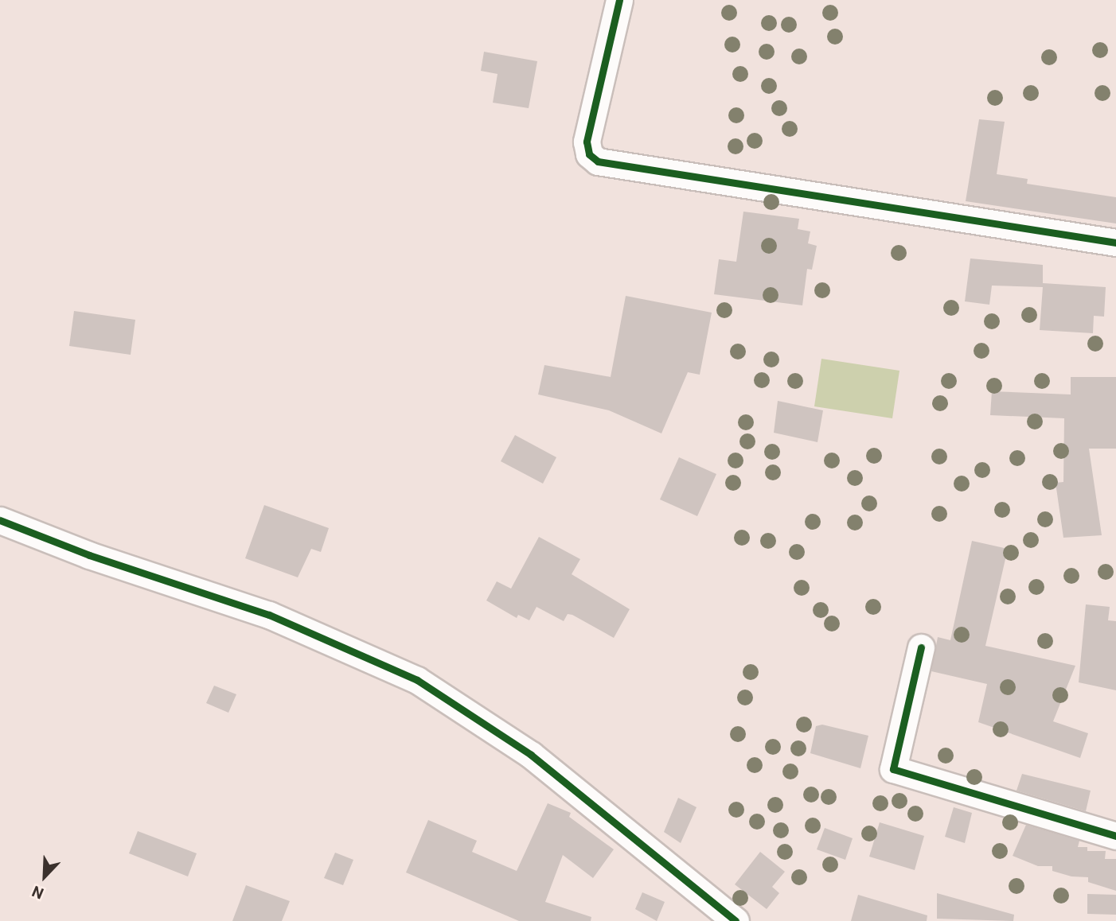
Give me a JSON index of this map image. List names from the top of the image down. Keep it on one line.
{"north":"bottom left"}
